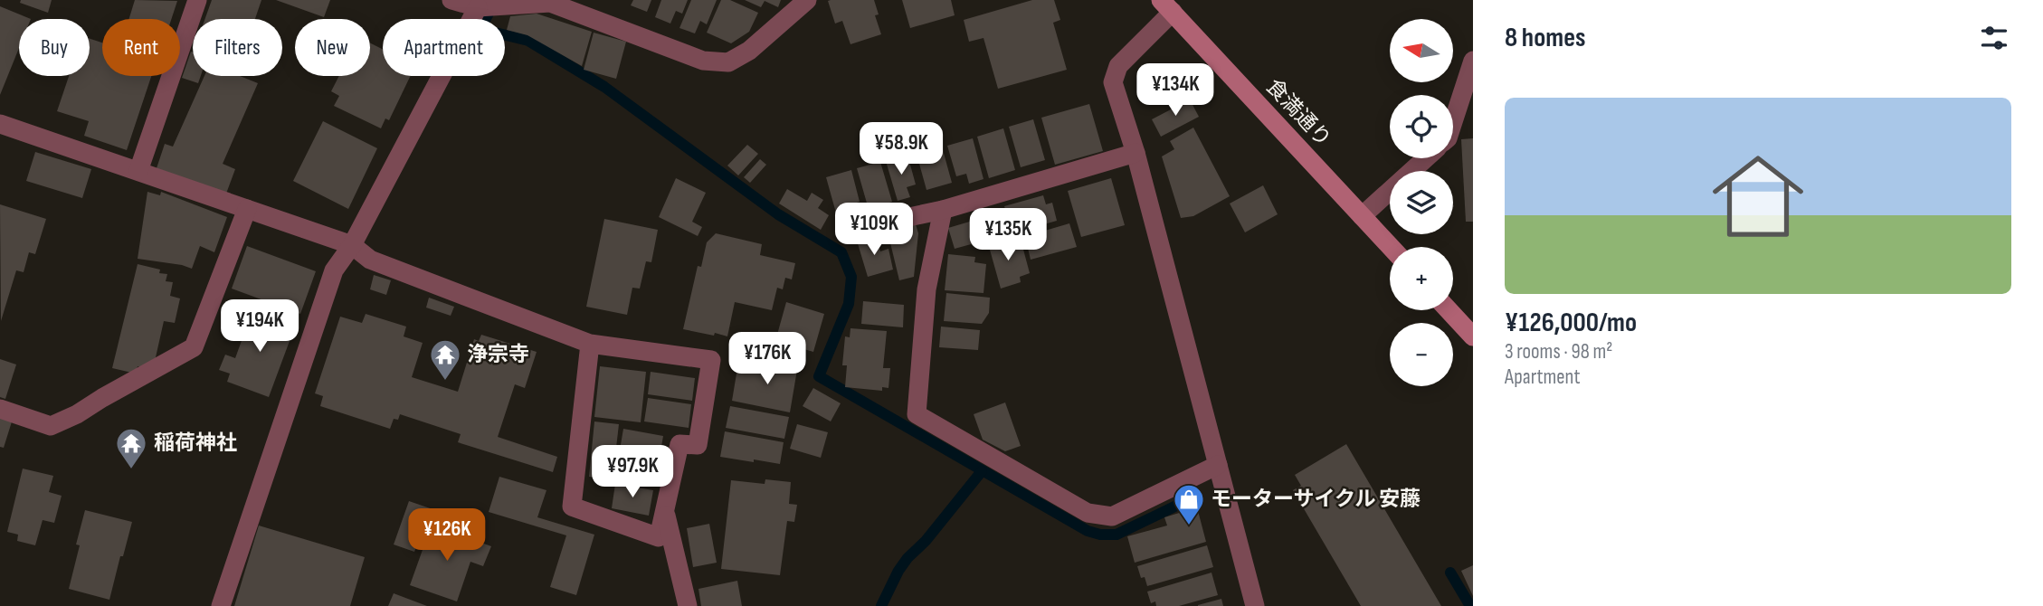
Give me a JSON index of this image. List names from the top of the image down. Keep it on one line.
{"streets":{"street":["食満通り"]},"places":{"temple":["浄宗寺","稲荷神社"],"shop":["モーターサイクル 安藤"]},"north":"left","page":{"heading":"8 homes","map_buttons":["+","−"],"chip":["Buy","Rent","Filters","New","Apartment"],"price":["¥134K","¥58.9K","¥109K","¥135K","¥194K","¥176K","¥97.9K","¥126K"],"list":[{"name":"¥126,000/mo","note":"3 rooms · 98 m² · Apartment"}]}}
